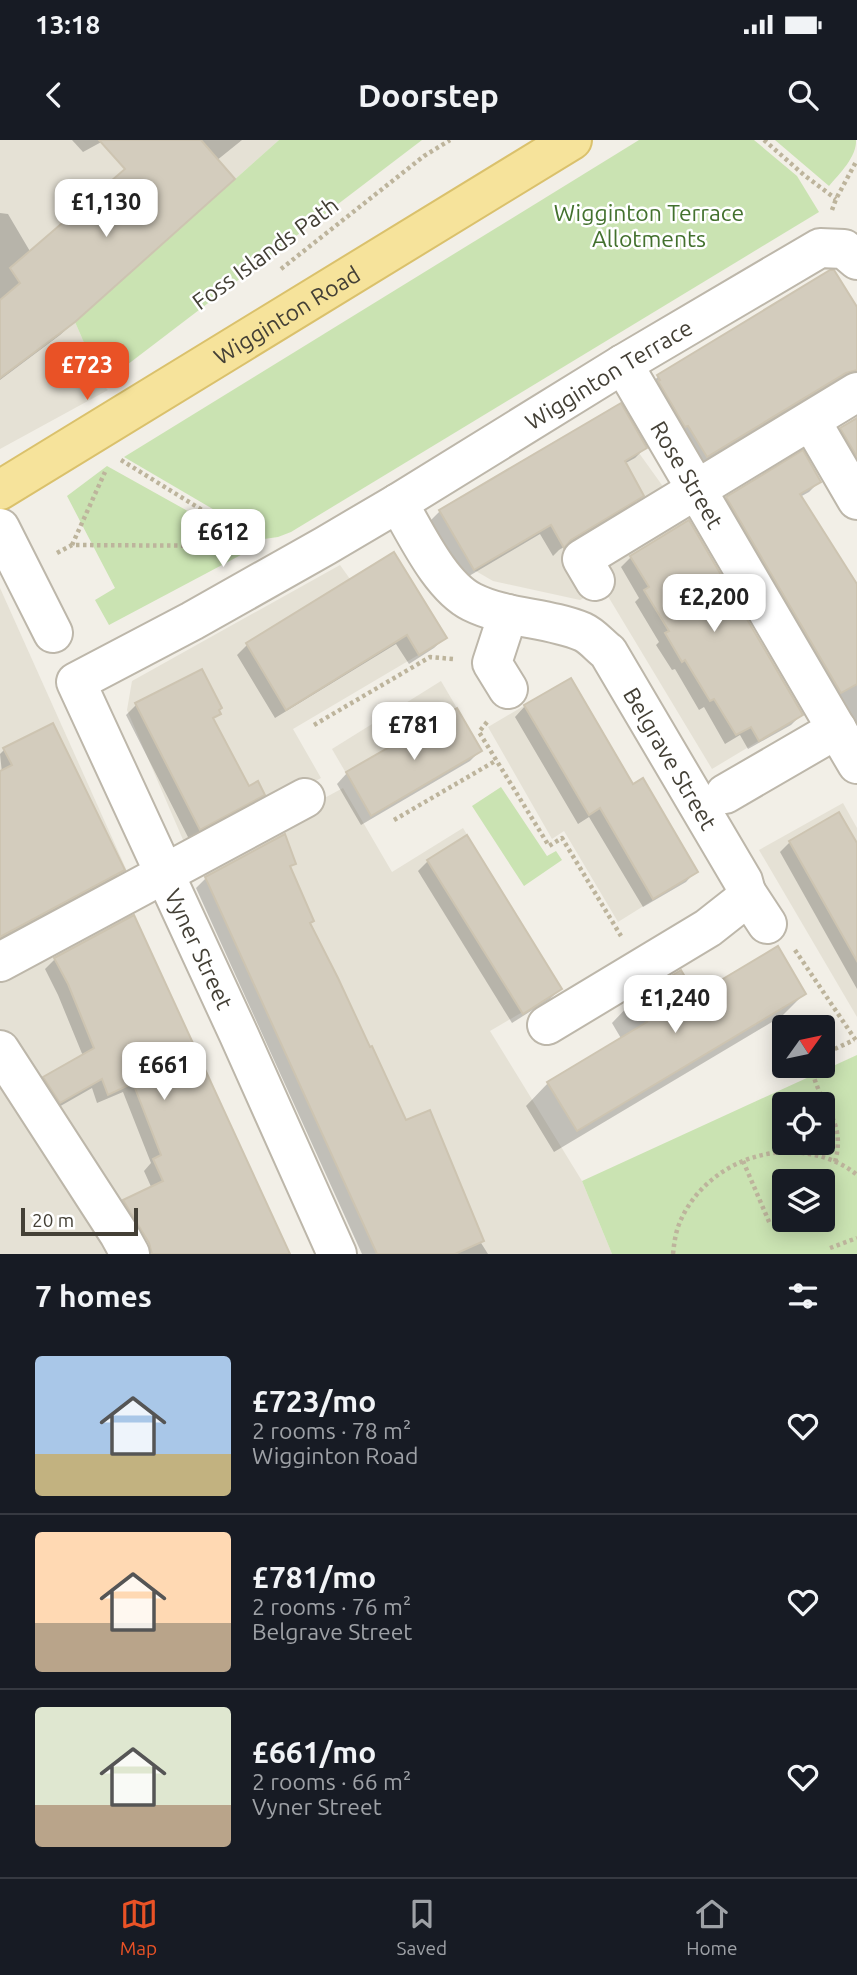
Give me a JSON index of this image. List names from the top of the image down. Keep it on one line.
{"streets":{"main road":["Wigginton Road"],"street":["Wigginton Terrace","Rose Street","Belgrave Street","Vyner Street"],"path":["Foss Islands Path"]},"crossings":[["Wigginton Terrace","Rose Street"],["Wigginton Terrace","Belgrave Street"],["Wigginton Terrace","Vyner Street"]],"parks":["Wigginton Terrace Allotments"],"scale_bar":"20 m","north":"top right","page":{"status":"13:18","header":"Doorstep","price":["£1,130","£723","£612","£2,200","£781","£1,240","£661"],"scale":"20 m","heading":"7 homes","list":[{"name":"£723/mo","note":"2 rooms · 78 m² · Wigginton Road"},{"name":"£781/mo","note":"2 rooms · 76 m² · Belgrave Street"},{"name":"£661/mo","note":"2 rooms · 66 m² · Vyner Street"}],"tabs":["Map","Saved","Home"]}}
